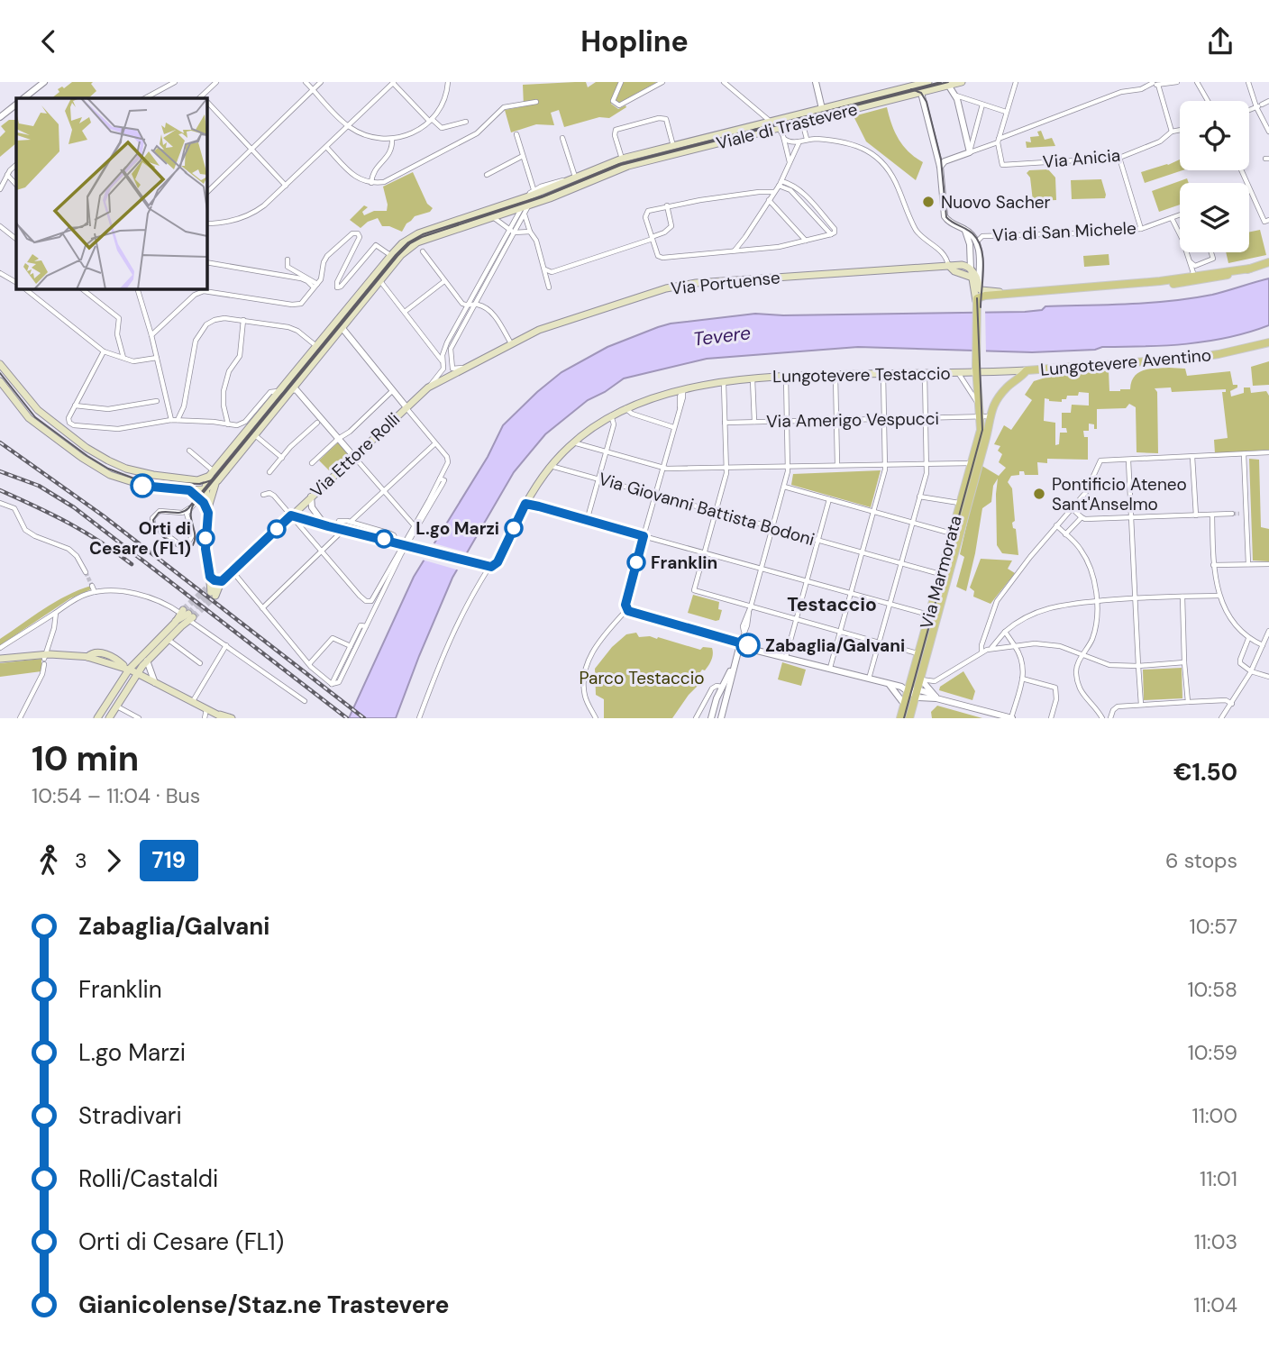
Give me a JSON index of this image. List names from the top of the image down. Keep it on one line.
{"streets":{"main road":["Viale di Trastevere","Via Portuense","Lungotevere Aventino","Lungotevere Testaccio","Via Ettore Rolli","Via Marmorata"],"street":["Via Anicia","Via di San Michele","Via Amerigo Vespucci","Via Giovanni Battista Bodoni"]},"crossings":[["Via Portuense","Via Ettore Rolli"],["Lungotevere Aventino","Lungotevere Testaccio"],["Lungotevere Testaccio","Via Giovanni Battista Bodoni"],["Via Amerigo Vespucci","Via Marmorata"]],"districts":["Testaccio"],"water":["Tevere"],"parks":["Parco Testaccio"],"places":["Nuovo Sacher","Pontificio Ateneo Sant'Anselmo","L.go Marzi","Orti di Cesare (FL1)","Franklin","Zabaglia/Galvani"],"lines":["bus line 719"],"page":{"header":"Hopline","heading":["10 min","10:54 – 11:04 · Bus","€1.50"],"legs":["3","719","6 stops"],"list":[{"name":"Zabaglia/Galvani","value":"10:57"},{"name":"Franklin","value":"10:58"},{"name":"L.go Marzi","value":"10:59"},{"name":"Stradivari","value":"11:00"},{"name":"Rolli/Castaldi","value":"11:01"},{"name":"Orti di Cesare (FL1)","value":"11:03"},{"name":"Gianicolense/Staz.ne Trastevere","value":"11:04"}]}}
